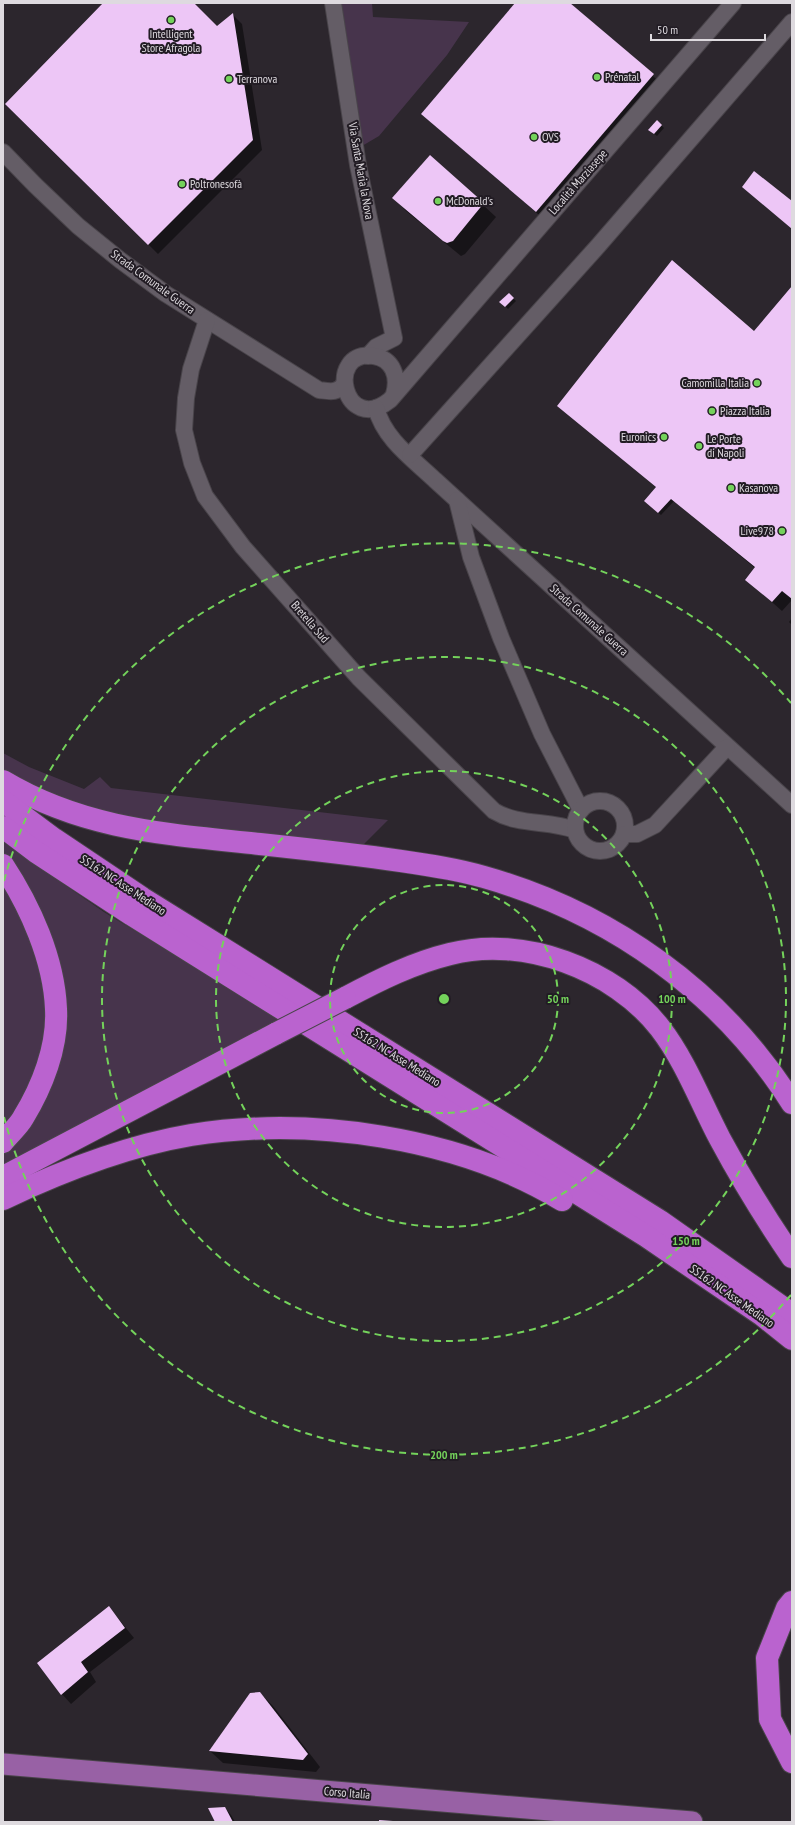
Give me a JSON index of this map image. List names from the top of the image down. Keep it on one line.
{"streets":{"highway":["SS162 NC Asse Mediano"],"main road":["Corso Italia"],"street":["Via Santa Maria la Nova","Località Marziasepe","Strada Comunale Guerra","Bretella Sud"]},"crossings":[["Via Santa Maria la Nova","Località Marziasepe"],["Via Santa Maria la Nova","Strada Comunale Guerra"],["Località Marziasepe","Strada Comunale Guerra"],["Strada Comunale Guerra","Bretella Sud"]],"places":["Intelligent Store Afragola","Prénatal","Terranova","OVS","Poltronesofà","McDonald's","Camomilla Italia","Piazza Italia","Euronics","Le Porte di Napoli","Kasanova","Live978"],"scale_bar":"50 m","rings":["50 m","100 m","150 m","200 m"]}
